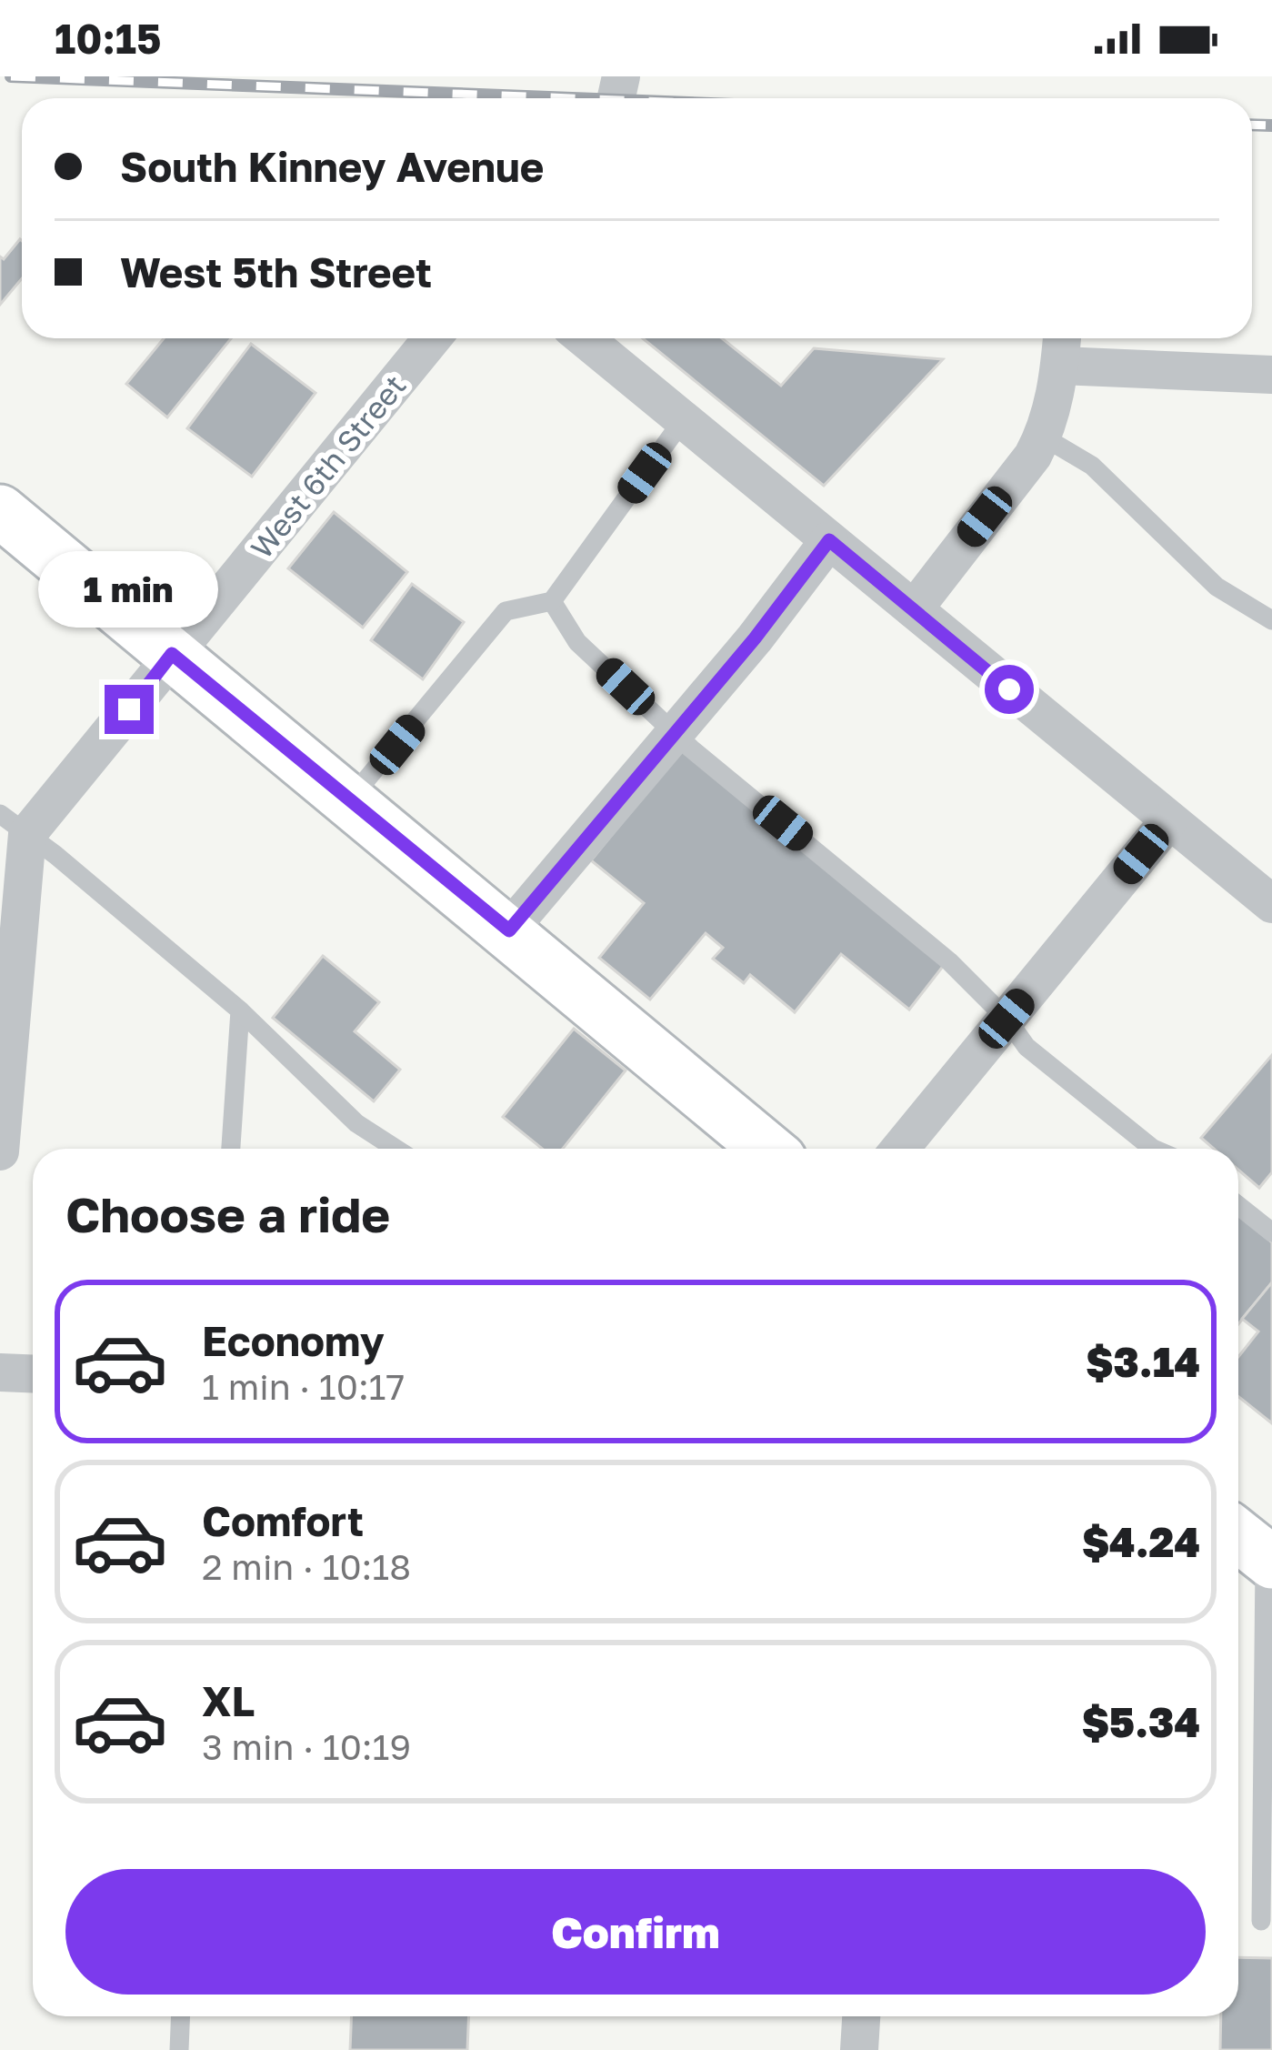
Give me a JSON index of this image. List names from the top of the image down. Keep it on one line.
{"streets":{"street":["West 6th Street"]},"page":{"status":"10:15","banner":["South Kinney Avenue","West 5th Street"],"bubble":"1 min","heading":"Choose a ride","list":[{"name":"Economy","note":"1 min · 10:17","value":"$3.14"},{"name":"Comfort","note":"2 min · 10:18","value":"$4.24"},{"name":"XL","note":"3 min · 10:19","value":"$5.34"}],"buttons":"Confirm"}}
